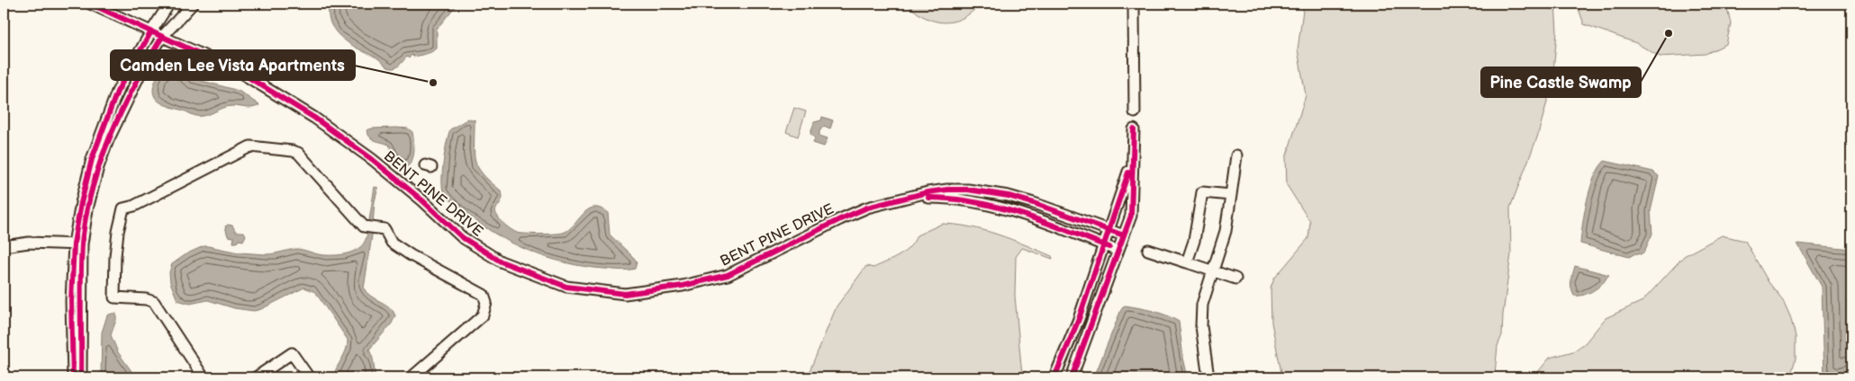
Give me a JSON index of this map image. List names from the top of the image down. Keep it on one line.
{"streets":{"street":["BENT PINE DRIVE"]},"places":["Pine Castle Swamp","Camden Lee Vista Apartments"]}
